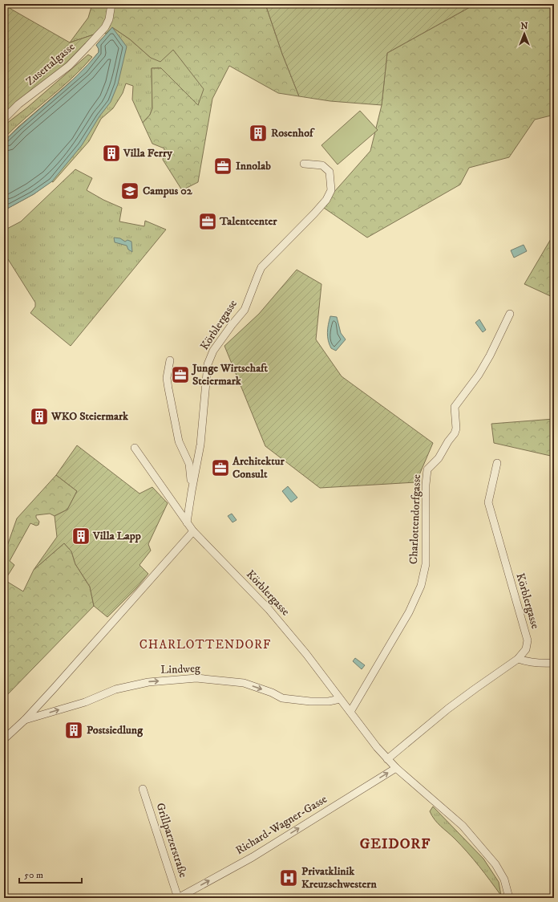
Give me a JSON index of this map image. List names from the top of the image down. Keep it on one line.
{"streets":{"street":["Zusertalgasse","Körblergasse","Charlottendorfgasse","Lindweg","Richard-Wagner-Gasse","Grillparzerstraße"]},"crossings":[["Körblergasse","Charlottendorfgasse"],["Körblergasse","Lindweg"],["Körblergasse","Richard-Wagner-Gasse"],["Richard-Wagner-Gasse","Grillparzerstraße"]],"one_way":["Lindweg","Richard-Wagner-Gasse"],"districts":["CHARLOTTENDORF","GEIDORF"],"places":{"building":["Rosenhof","Villa Ferry","WKO Steiermark","Villa Lapp","Postsiedlung"],"office":["Innolab","Talentcenter","Junge Wirtschaft Steiermark","Architektur Consult"],"school or university":["Campus 02"],"hospital":["Privatklinik Kreuzschwestern"]},"scale_bar":"50 m","north":"top"}
